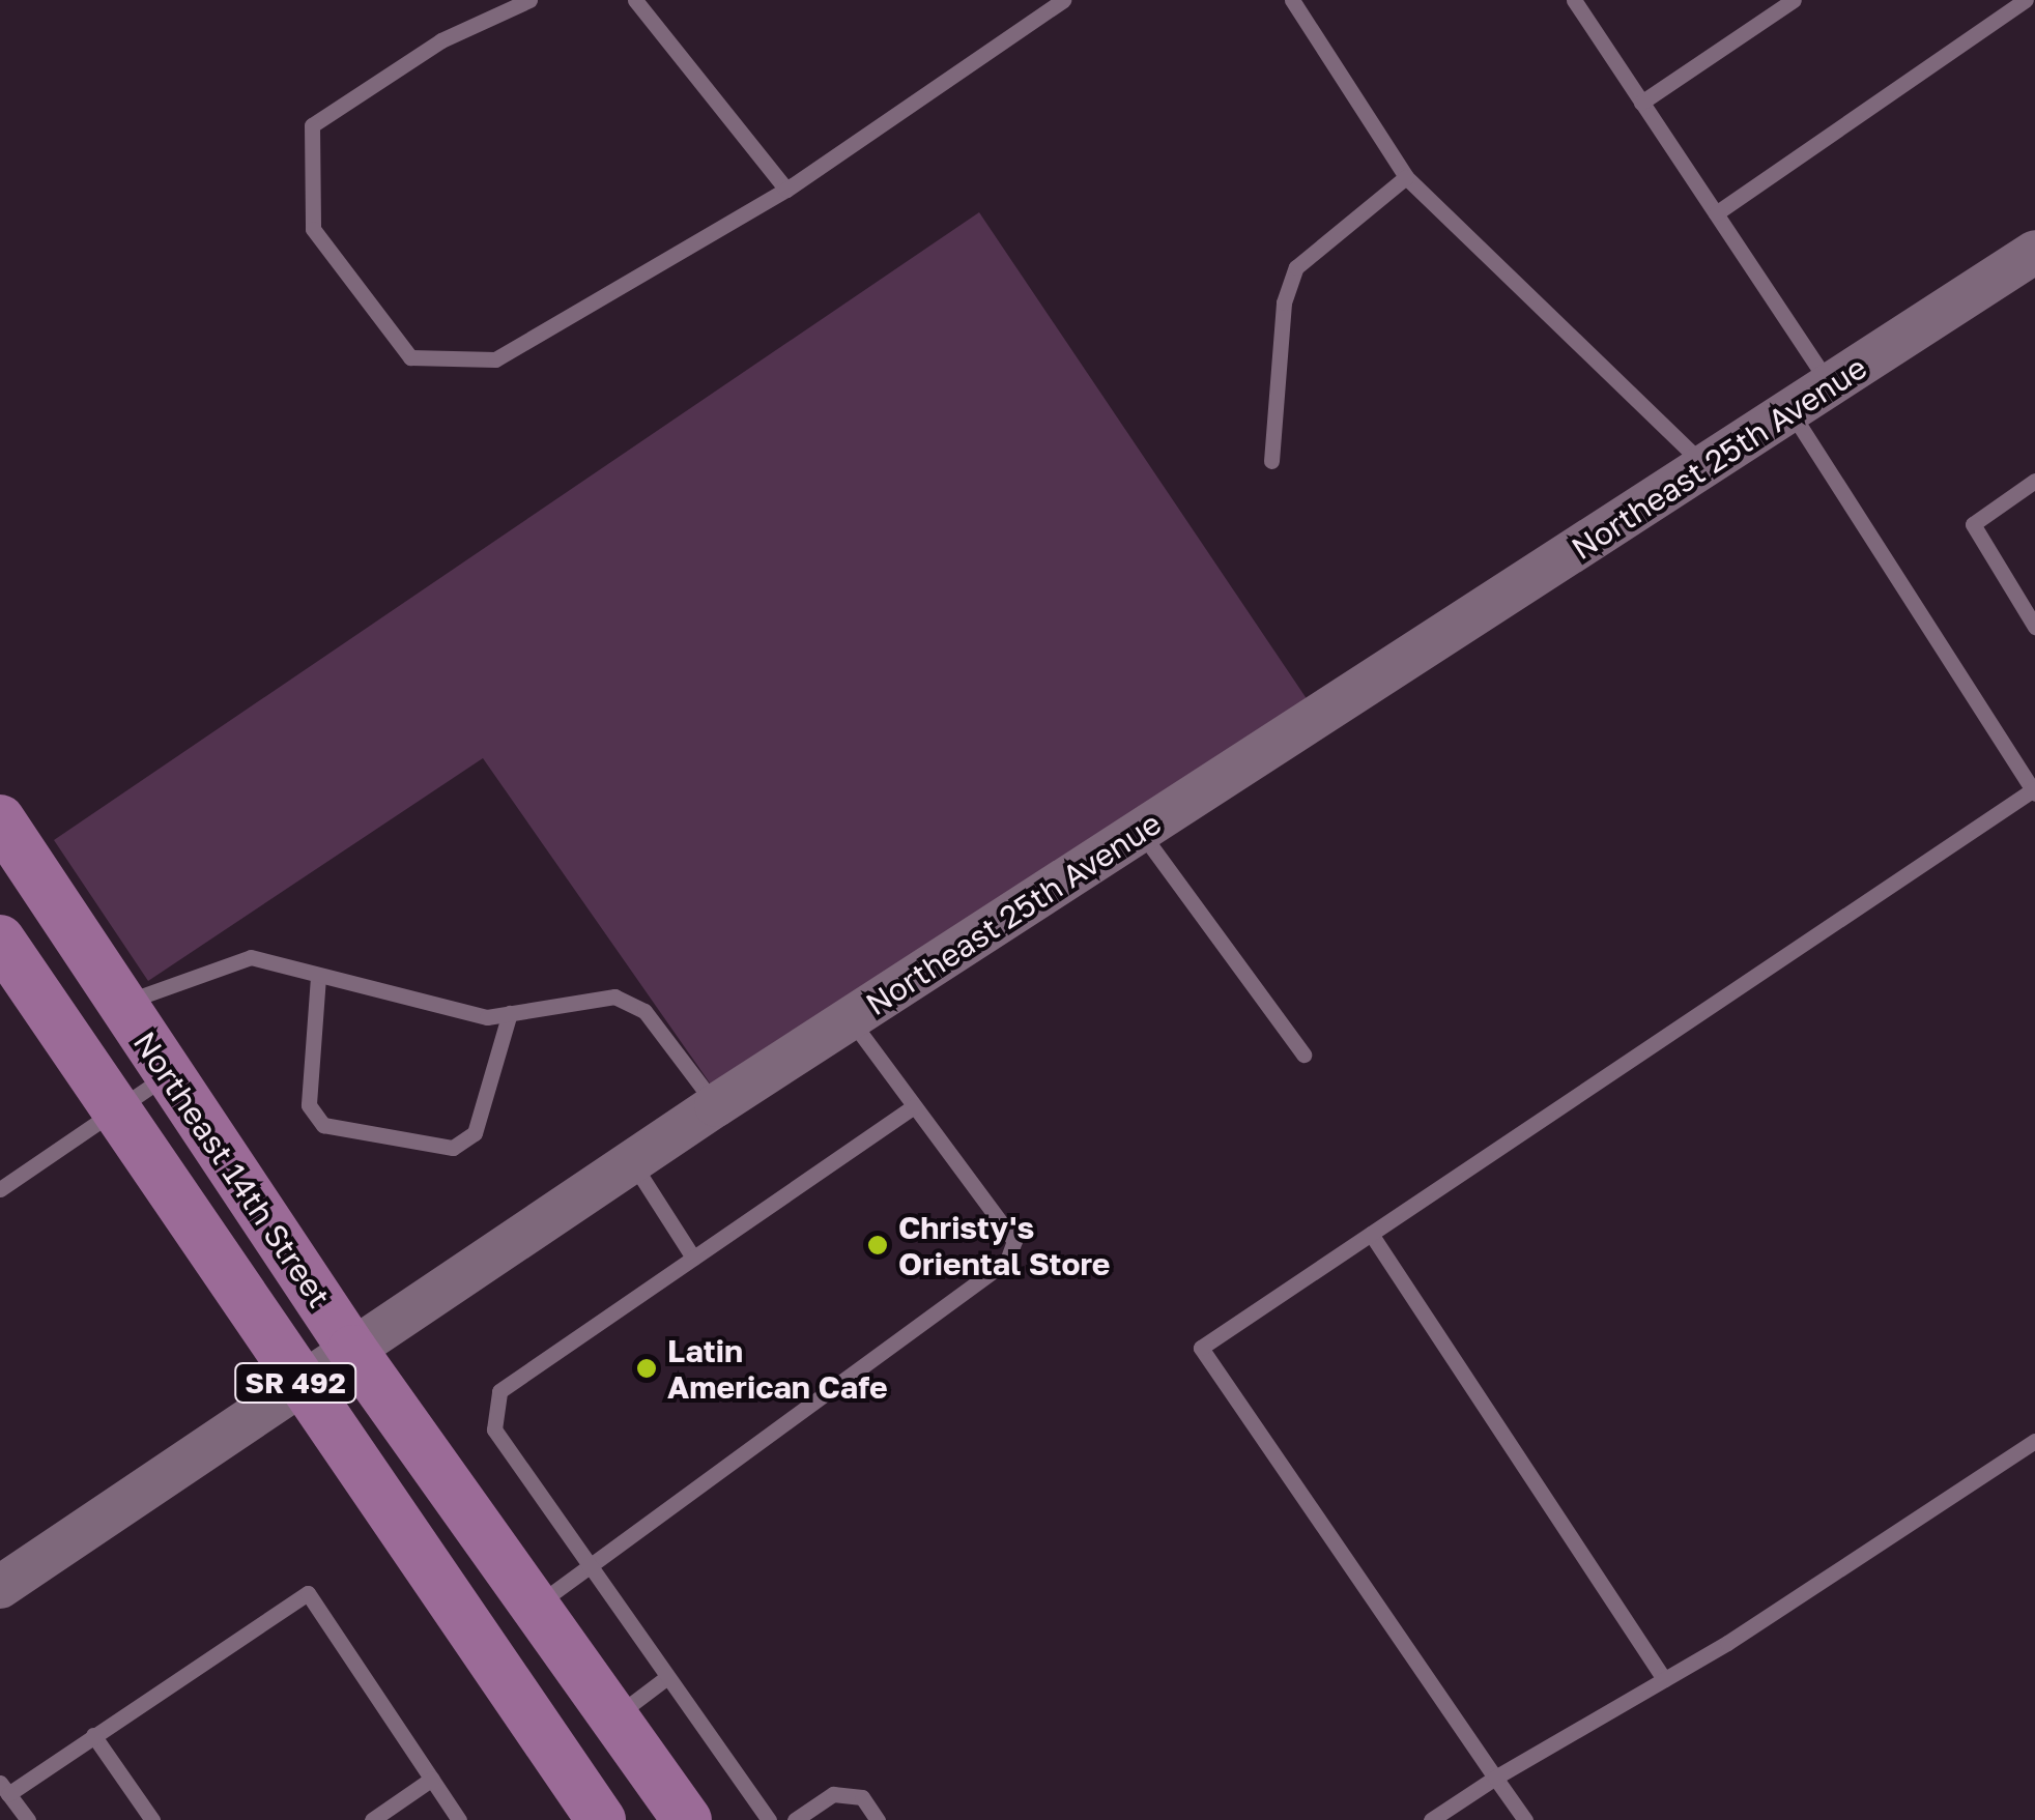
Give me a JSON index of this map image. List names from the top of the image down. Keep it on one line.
{"streets":{"main road":["Northeast 14th Street","SR 492"],"street":["Northeast 25th Avenue"]},"crossings":[["Northeast 25th Avenue","Northeast 14th Street"]],"places":["Christy's Oriental Store","Latin American Cafe"]}
